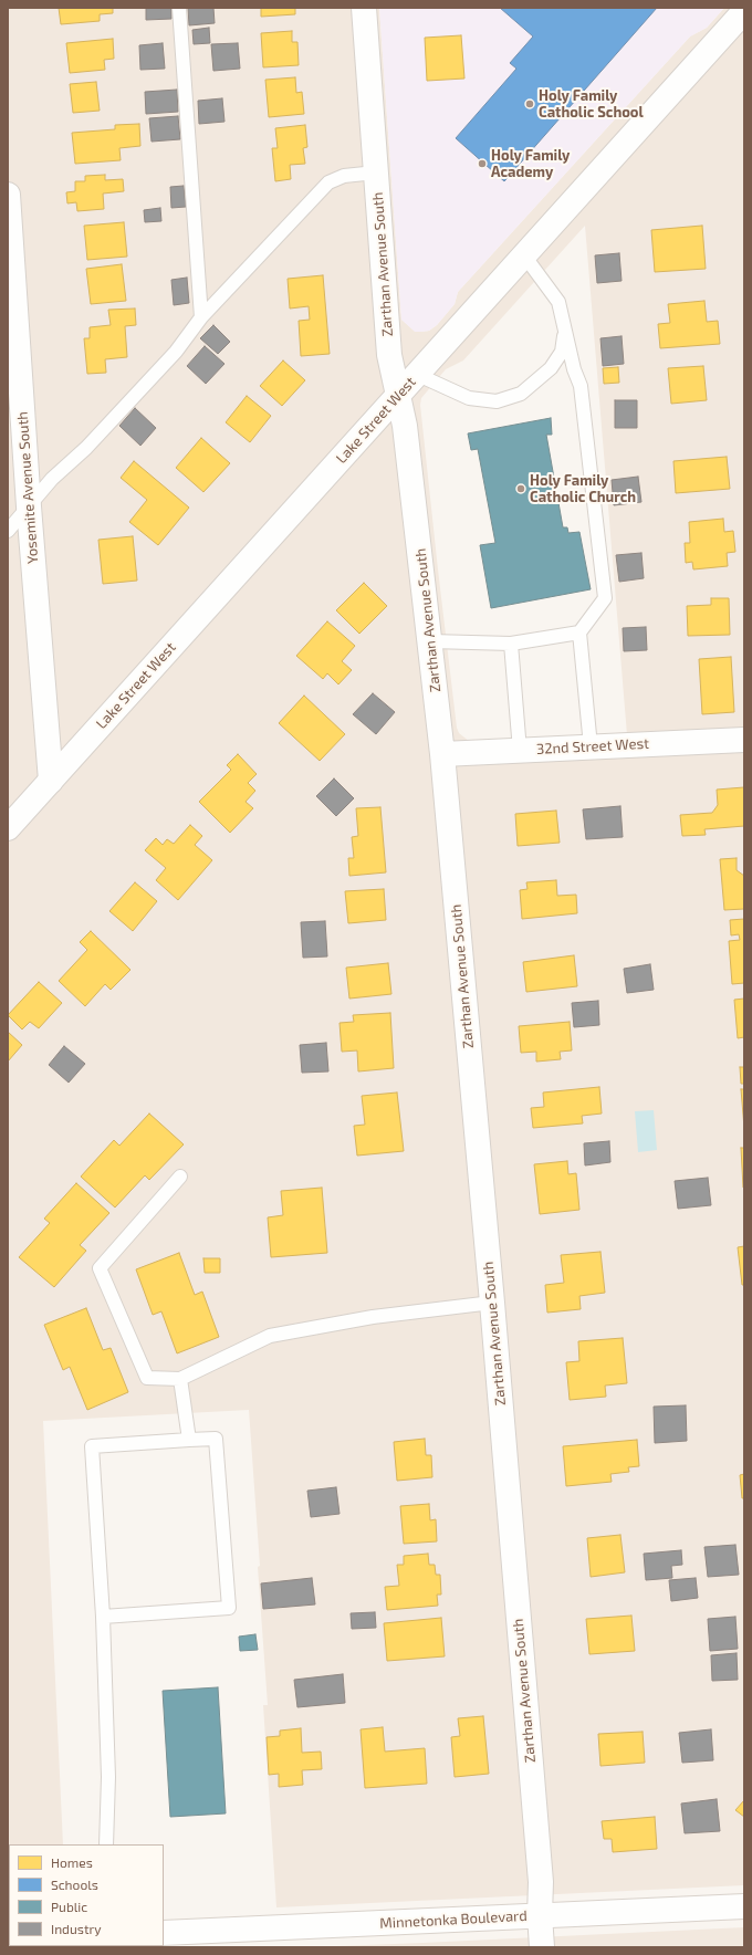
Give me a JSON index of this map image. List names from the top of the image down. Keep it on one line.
{"streets":{"street":["Zarthan Avenue South","Lake Street West","Yosemite Avenue South","32nd Street West","Minnetonka Boulevard"]},"crossings":[["Zarthan Avenue South","Lake Street West"],["Zarthan Avenue South","32nd Street West"],["Zarthan Avenue South","Minnetonka Boulevard"],["Lake Street West","Yosemite Avenue South"]],"places":["Holy Family Catholic School","Holy Family Academy","Holy Family Catholic Church"],"legend":["Homes","Schools","Public","Industry"]}
